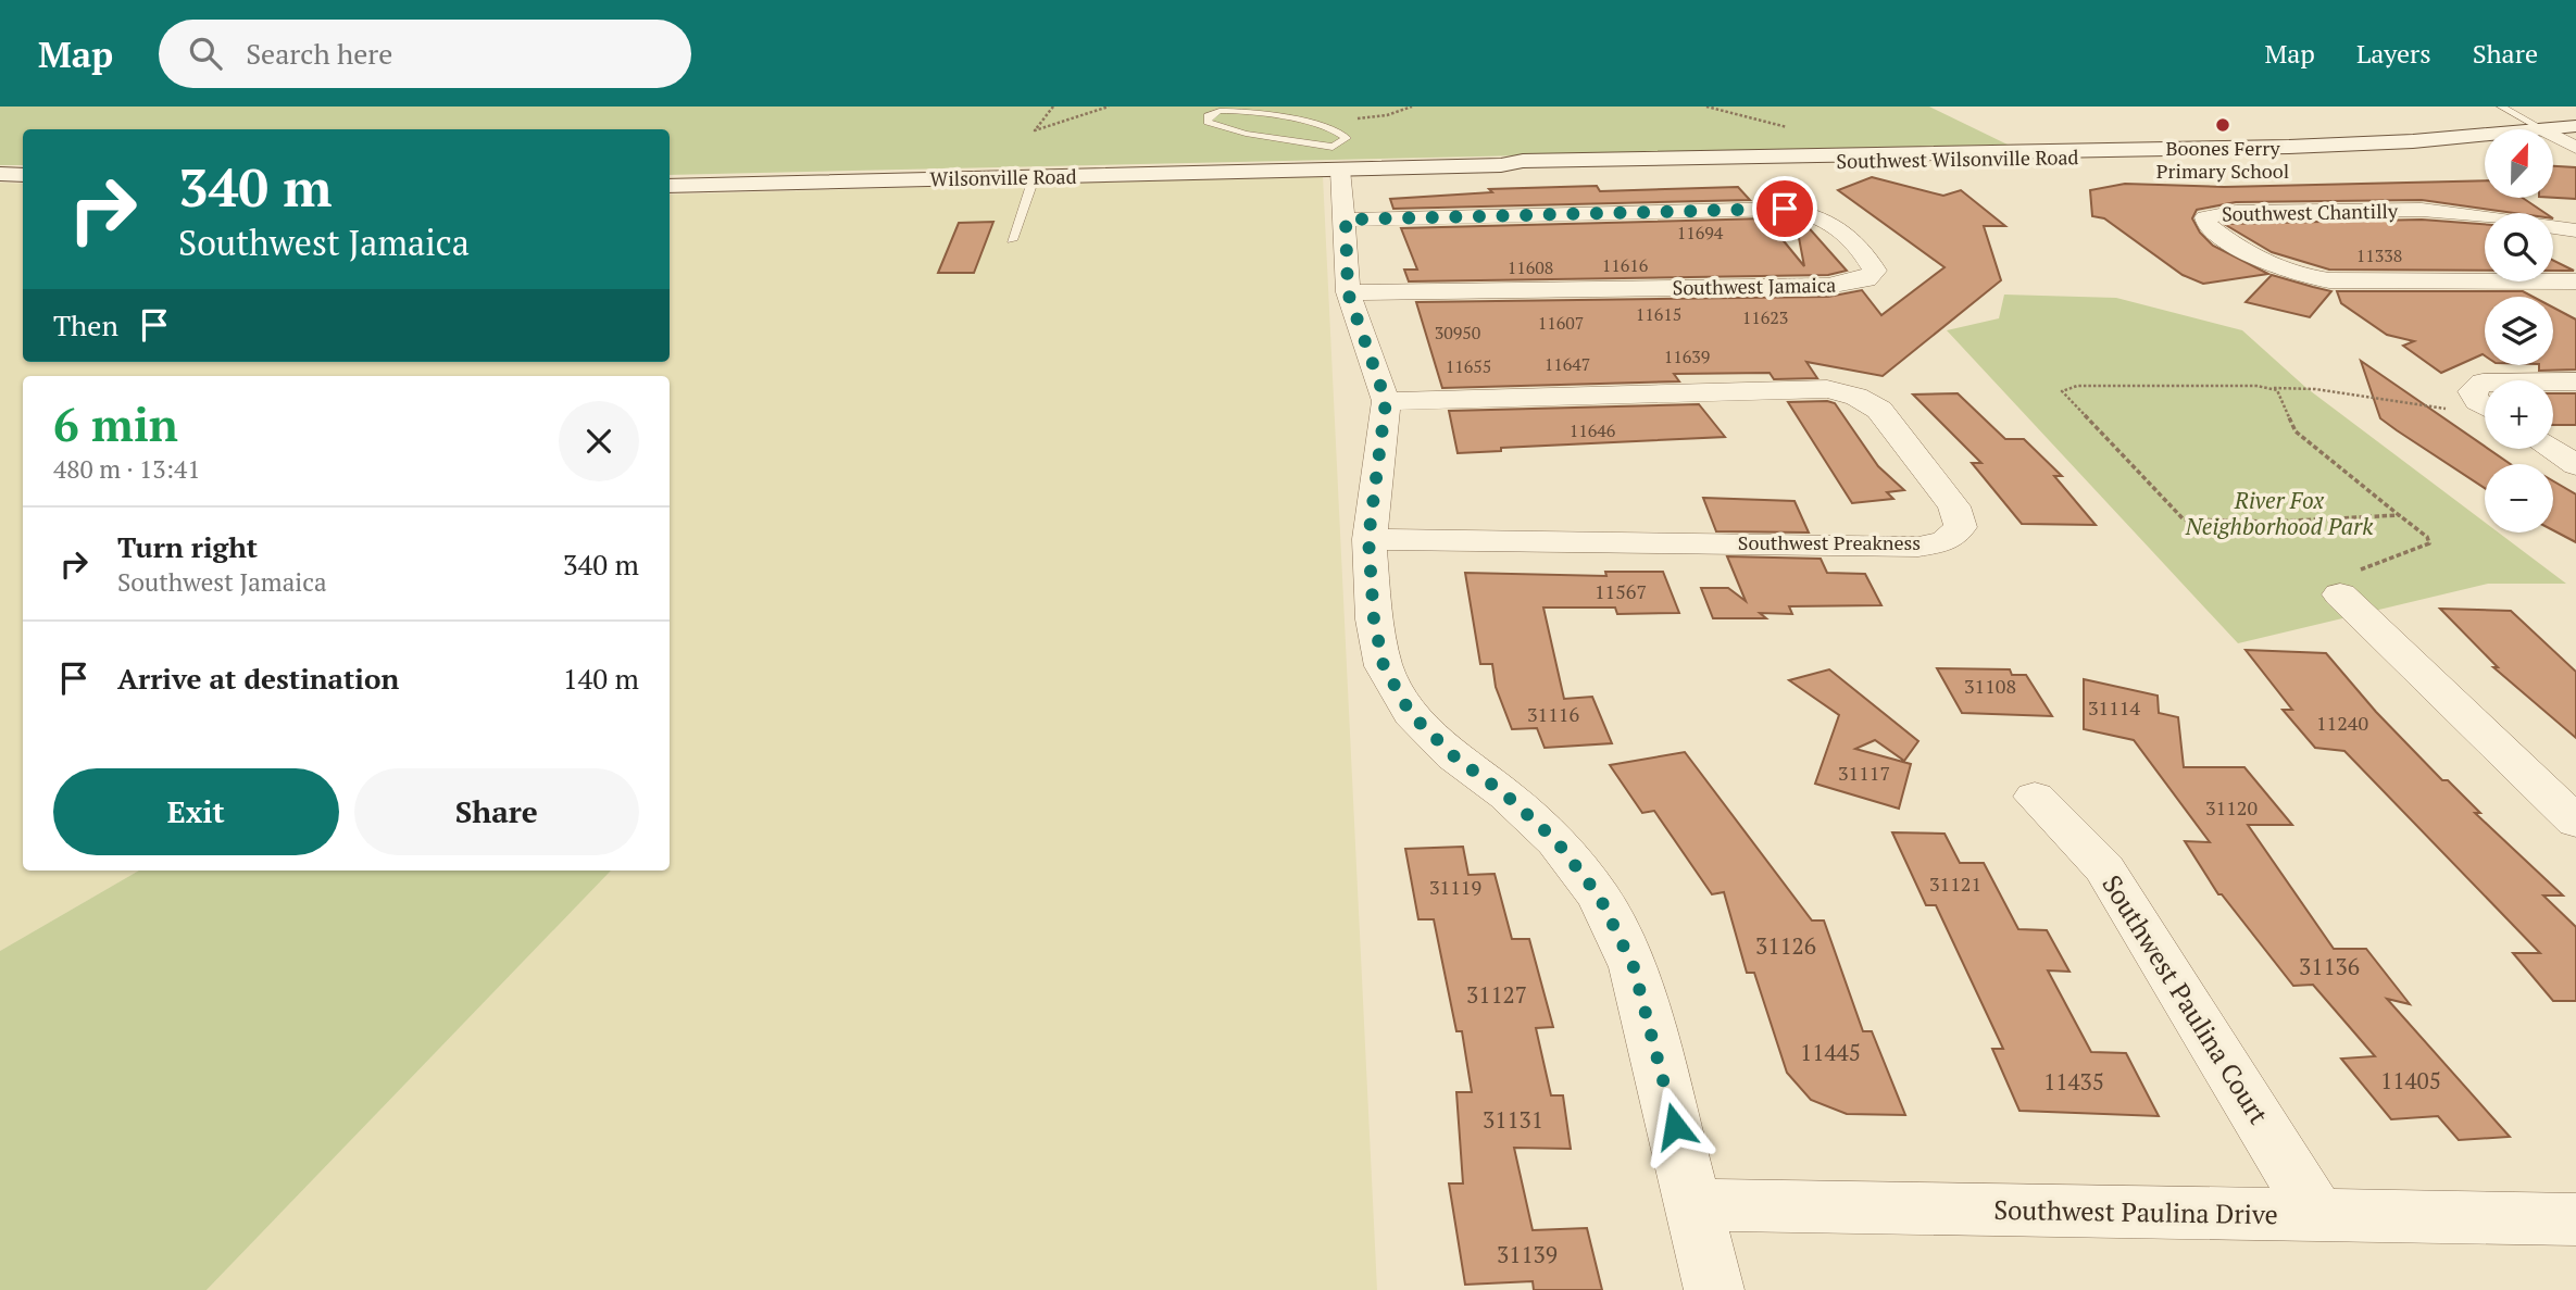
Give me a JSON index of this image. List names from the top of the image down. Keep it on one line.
{"streets":{"main road":["Southwest Wilsonville Road","Wilsonville Road"],"street":["Southwest Chantilly","Southwest Jamaica","Southwest Preakness","Southwest Paulina Court","Southwest Paulina Drive"]},"crossings":[["Southwest Wilsonville Road","Wilsonville Road"],["Southwest Paulina Court","Southwest Paulina Drive"]],"parks":["River Fox Neighborhood Park"],"places":["Boones Ferry Primary School"],"house_numbers":["11694","11338","11616","11608","11615","11623","11607","30950","11639","11647","11655","11646","11567","31108","31114","31116","11240","31117","31120","31121","31119","31126","31136","31127","11445","11405","11435","31131","31139"],"north":"top","page":{"header":"Map","search":"Search here","nav":["Map","Layers","Share"],"map_buttons":["+","−"],"turn":["340 m","Southwest Jamaica"],"then":"Then","heading":["6 min","480 m · 13:41"],"list":[{"name":"Turn right","note":"Southwest Jamaica","value":"340 m"},{"name":"Arrive at destination","value":"140 m"}],"buttons":["Exit","Share"]}}
